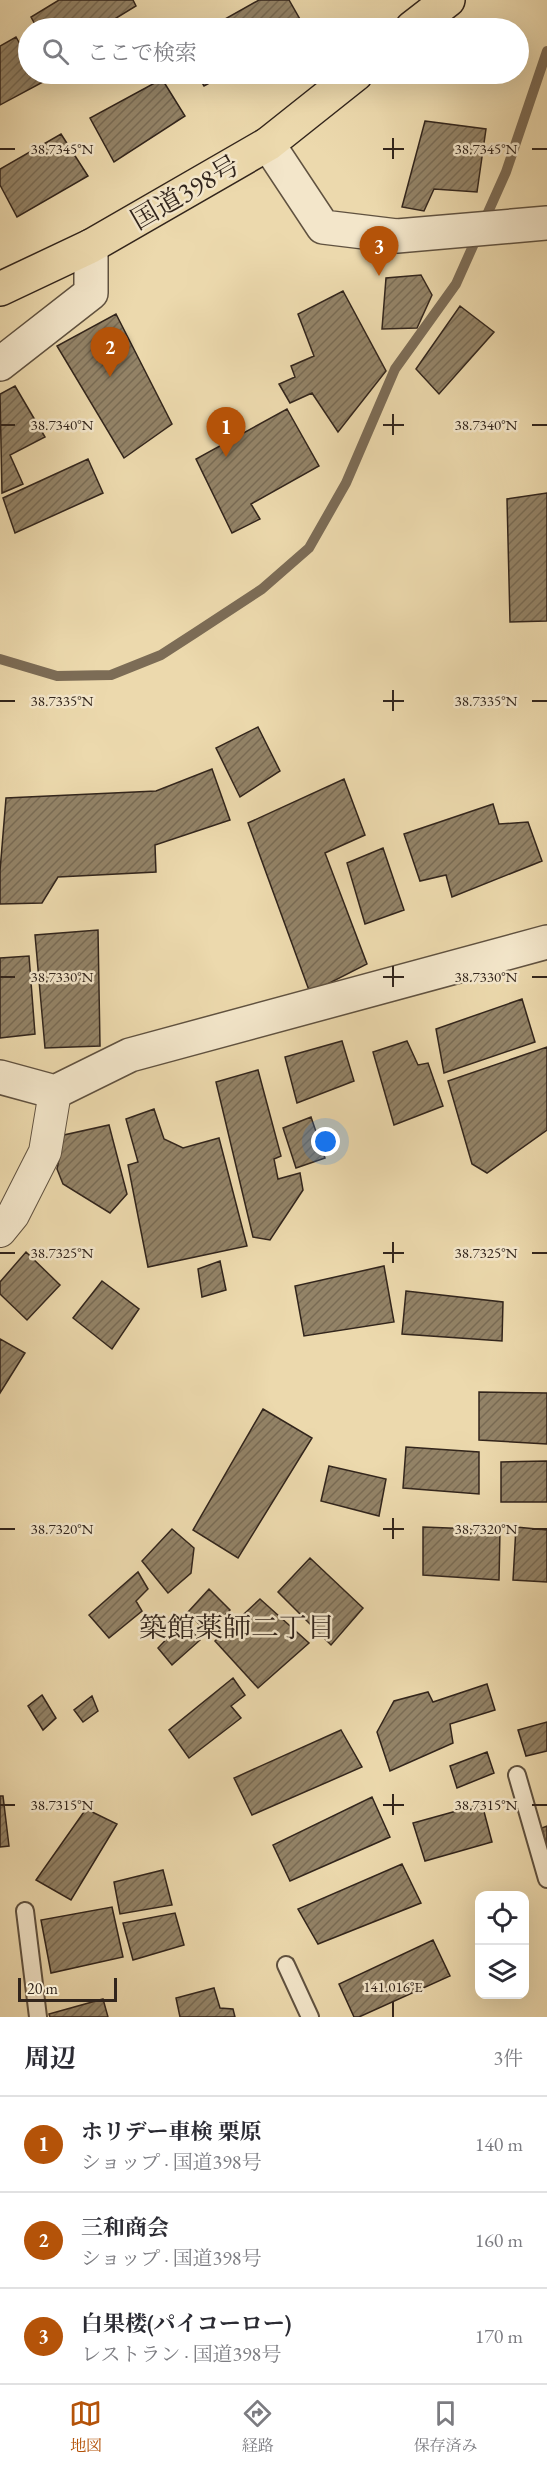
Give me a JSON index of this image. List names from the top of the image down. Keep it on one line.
{"streets":{"highway":["国道398号"]},"districts":["築館薬師二丁目"],"scale_bar":"20 m","page":{"search":"ここで検索","pins":["3","2","1"],"scale":"20 m","heading":["周辺","3件"],"list":[{"mark":"1","name":"ホリデー車検 栗原","note":"ショップ · 国道398号","value":"140 m"},{"mark":"2","name":"三和商会","note":"ショップ · 国道398号","value":"160 m"},{"mark":"3","name":"白果楼(パイコーロー)","note":"レストラン · 国道398号","value":"170 m"}],"nav":["地図","経路","保存済み"]},"coordinates":["38.7345°N","38.7340°N","38.7335°N","38.7330°N","38.7325°N","38.7320°N","38.7315°N","141.016°E"]}
